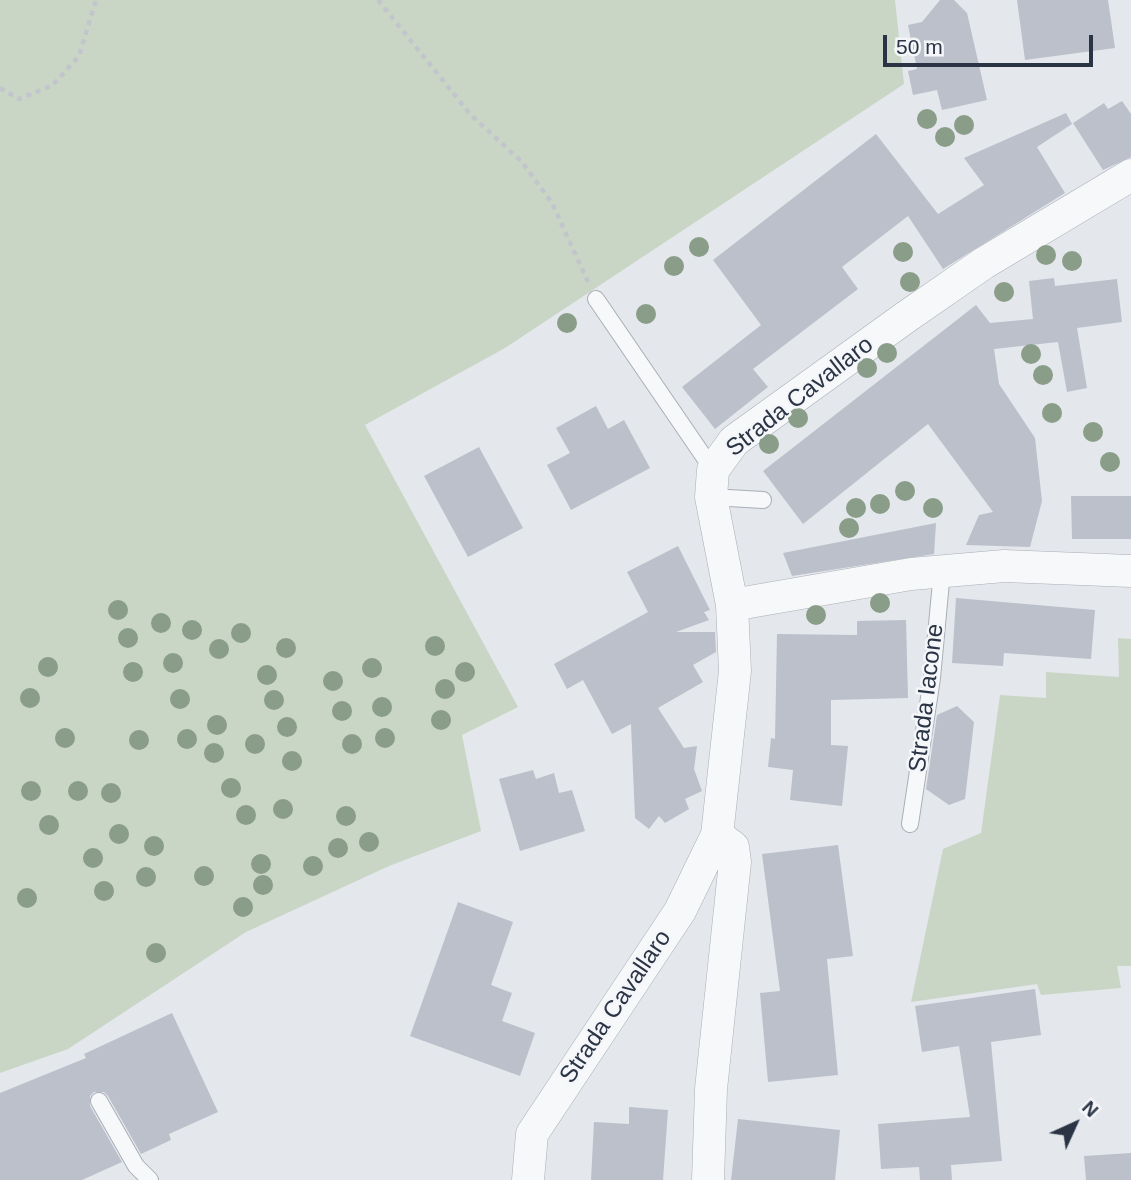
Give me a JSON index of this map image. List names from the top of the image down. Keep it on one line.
{"streets":{"street":["Strada Cavallaro"],"lane":["Strada Iacone"]},"scale_bar":"50 m","north":"top right"}
